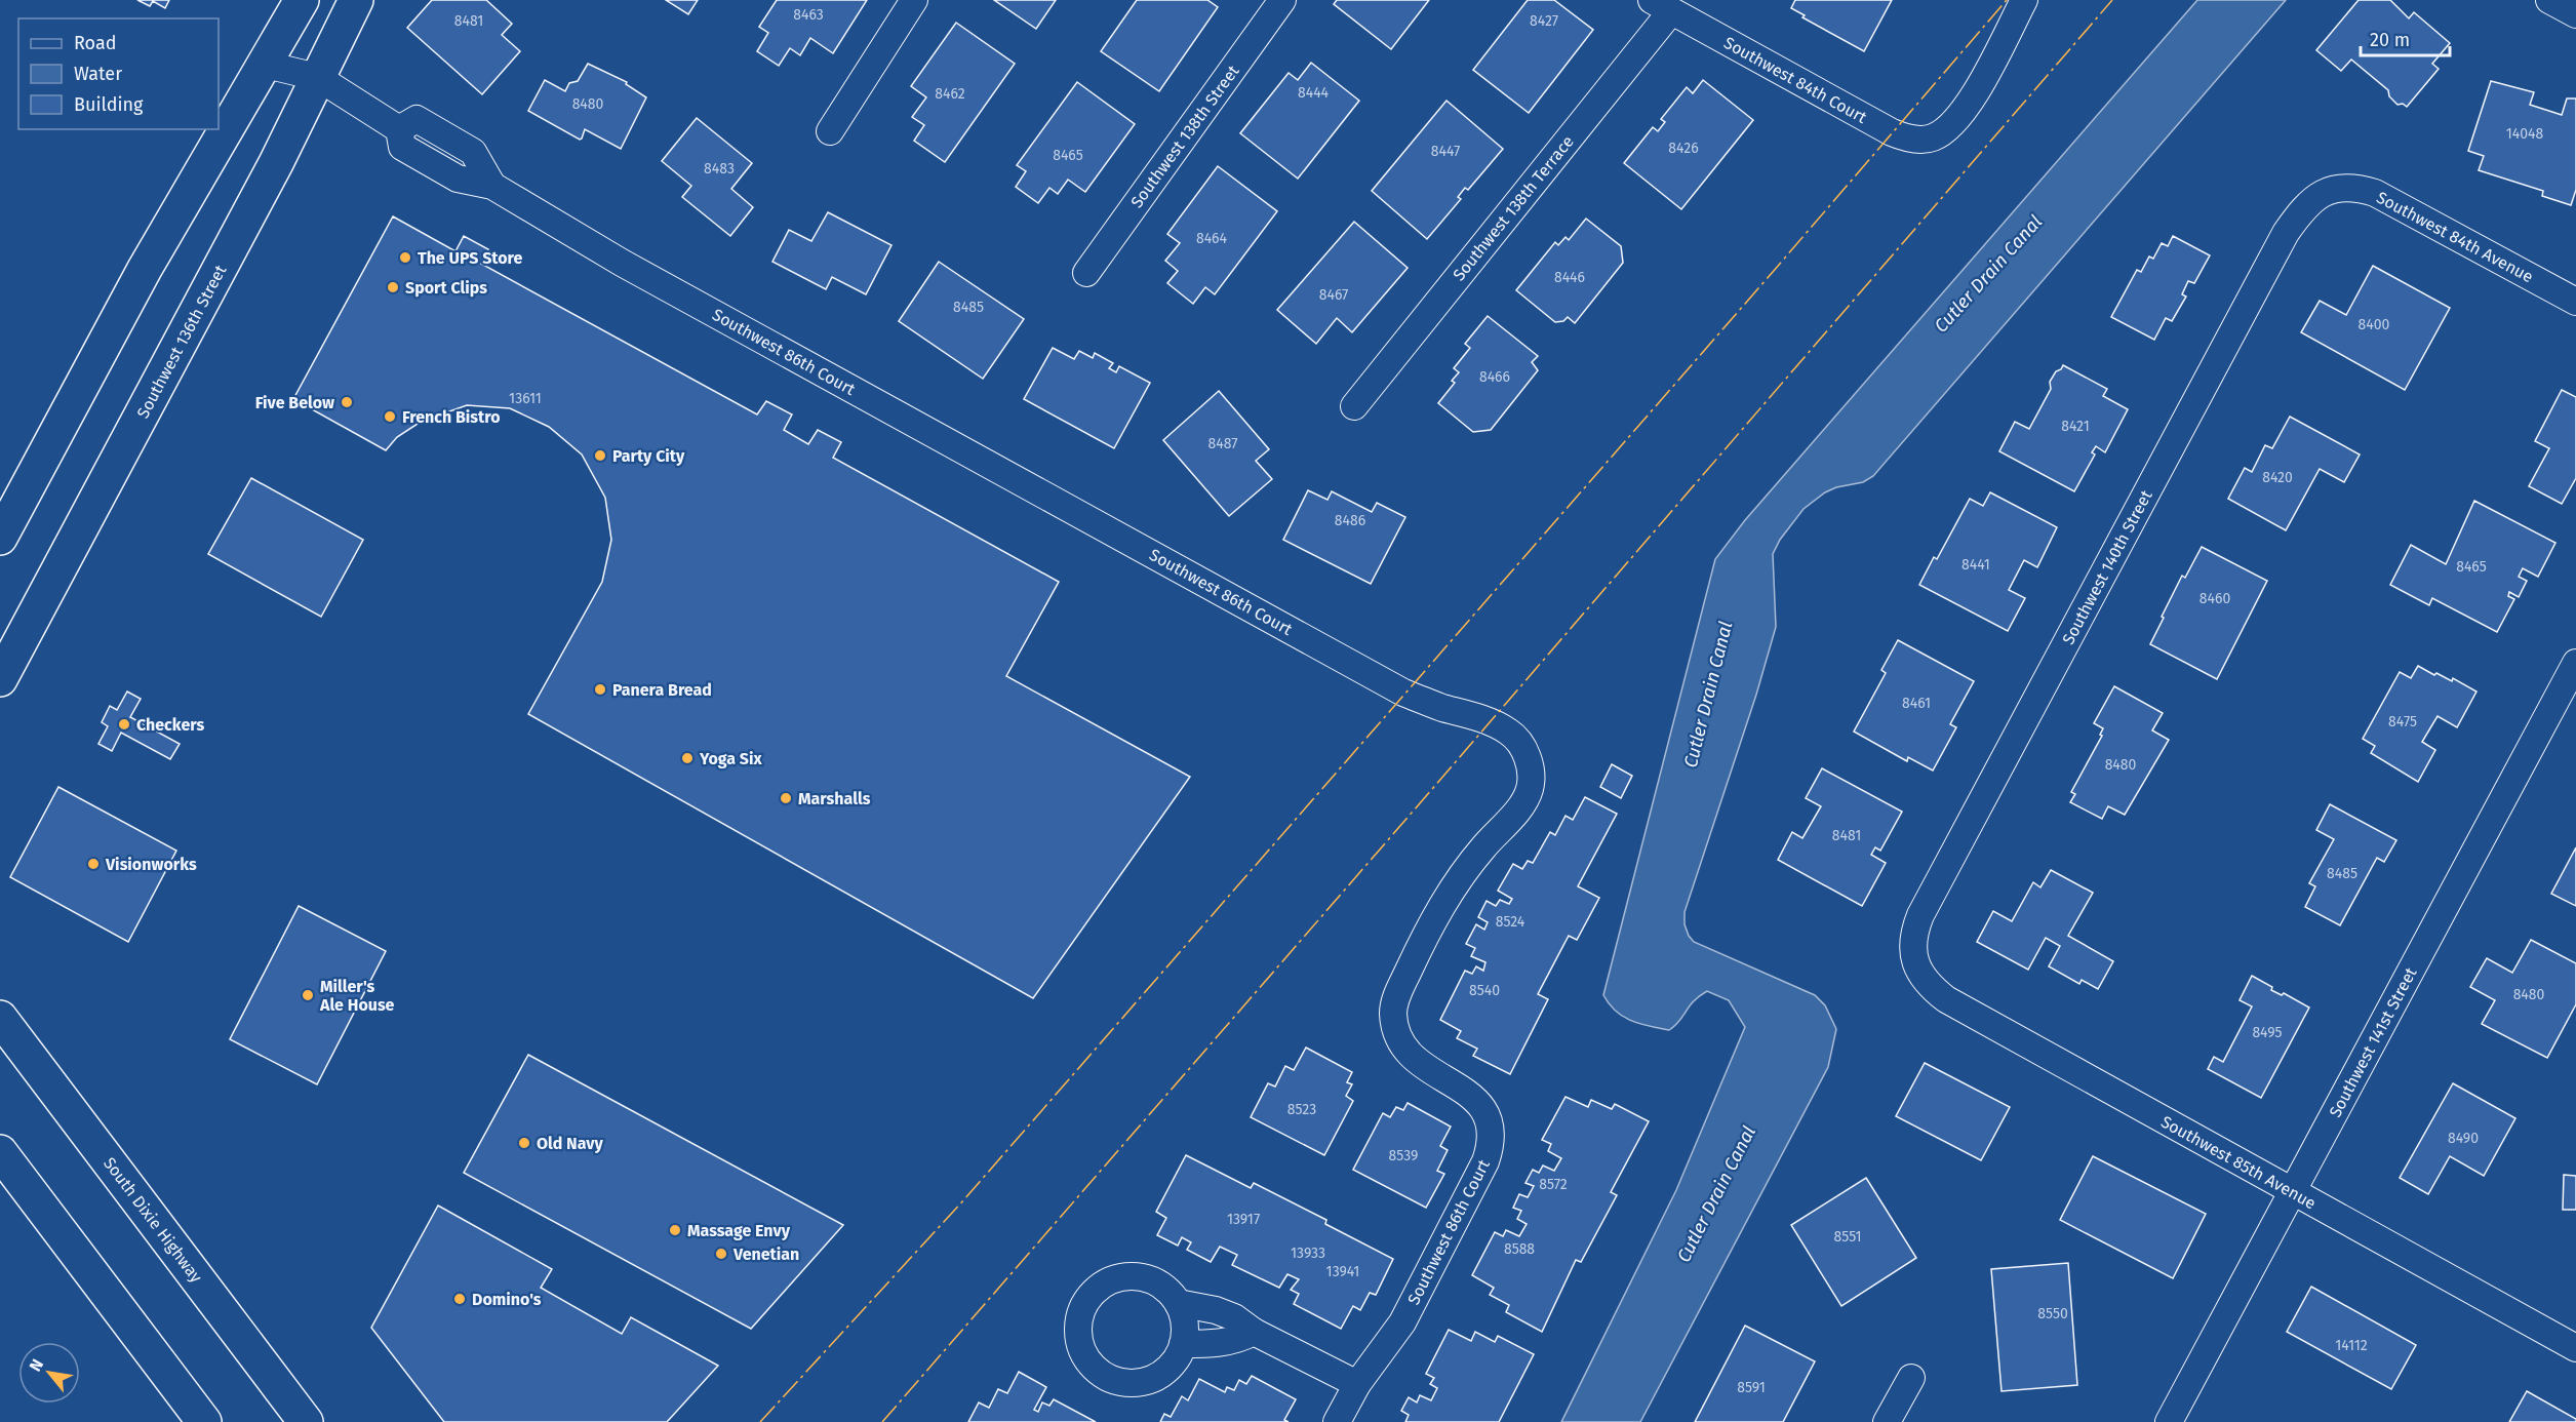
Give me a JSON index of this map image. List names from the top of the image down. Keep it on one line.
{"streets":{"main road":["Southwest 136th Street","South Dixie Highway"],"street":["Southwest 84th Court","Southwest 138th Street","Southwest 138th Terrace","Southwest 84th Avenue","Southwest 86th Court","Southwest 140th Street","Southwest 141st Street","Southwest 85th Avenue"]},"crossings":[["Southwest 84th Court","Southwest 138th Terrace"],["Southwest 84th Avenue","Southwest 140th Street"],["Southwest 136th Street","Southwest 86th Court"],["Southwest 140th Street","Southwest 85th Avenue"],["Southwest 141st Street","Southwest 85th Avenue"]],"water":["Cutler Drain Canal"],"places":["The UPS Store","Sport Clips","Five Below","French Bistro","Party City","Panera Bread","Checkers","Yoga Six","Marshalls","Visionworks","Miller's Ale House","Old Navy","Massage Envy","Venetian","Domino's"],"house_numbers":["8463","8481","8427","8444","8462","8480","14048","8426","8447","8465","8483","8464","8446","8467","8485","8400","8466","13611","8421","8487","8420","8486","8441","8465","8460","8461","8475","8480","8481","8485","8524","8540","8480","8495","8523","8490","8539","8572","13917","8551","8588","13933","13941","8550","14112","8591"],"legend":["Road","Water","Building"],"scale_bar":"20 m","north":"top left"}
